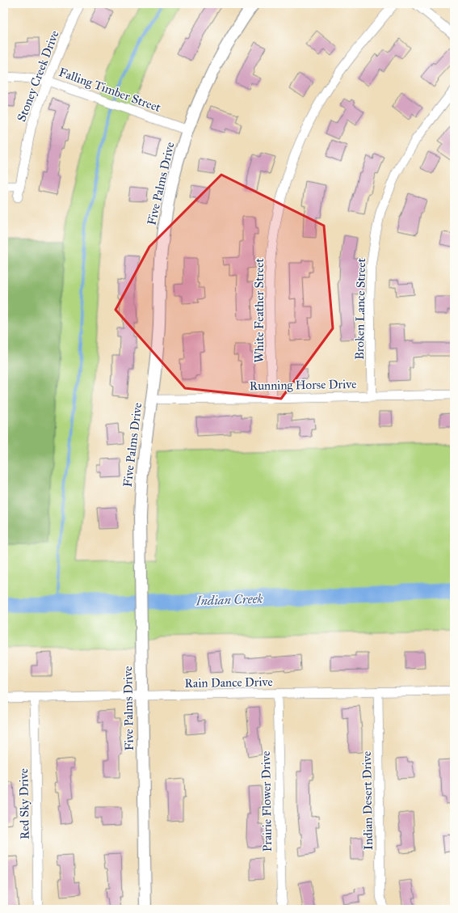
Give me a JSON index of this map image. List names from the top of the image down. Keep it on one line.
{"streets":{"street":["Stoney Creek Drive","Falling Timber Street","Five Palms Drive","Broken Lance Street","White Feather Street","Running Horse Drive","Rain Dance Drive","Indian Desert Drive","Prairie Flower Drive","Red Sky Drive"]},"crossings":[["Stoney Creek Drive","Falling Timber Street"],["Falling Timber Street","Five Palms Drive"],["Five Palms Drive","Running Horse Drive"],["Five Palms Drive","Rain Dance Drive"],["Broken Lance Street","Running Horse Drive"],["White Feather Street","Running Horse Drive"],["Rain Dance Drive","Indian Desert Drive"],["Rain Dance Drive","Prairie Flower Drive"],["Rain Dance Drive","Red Sky Drive"]],"water":["Indian Creek"]}
